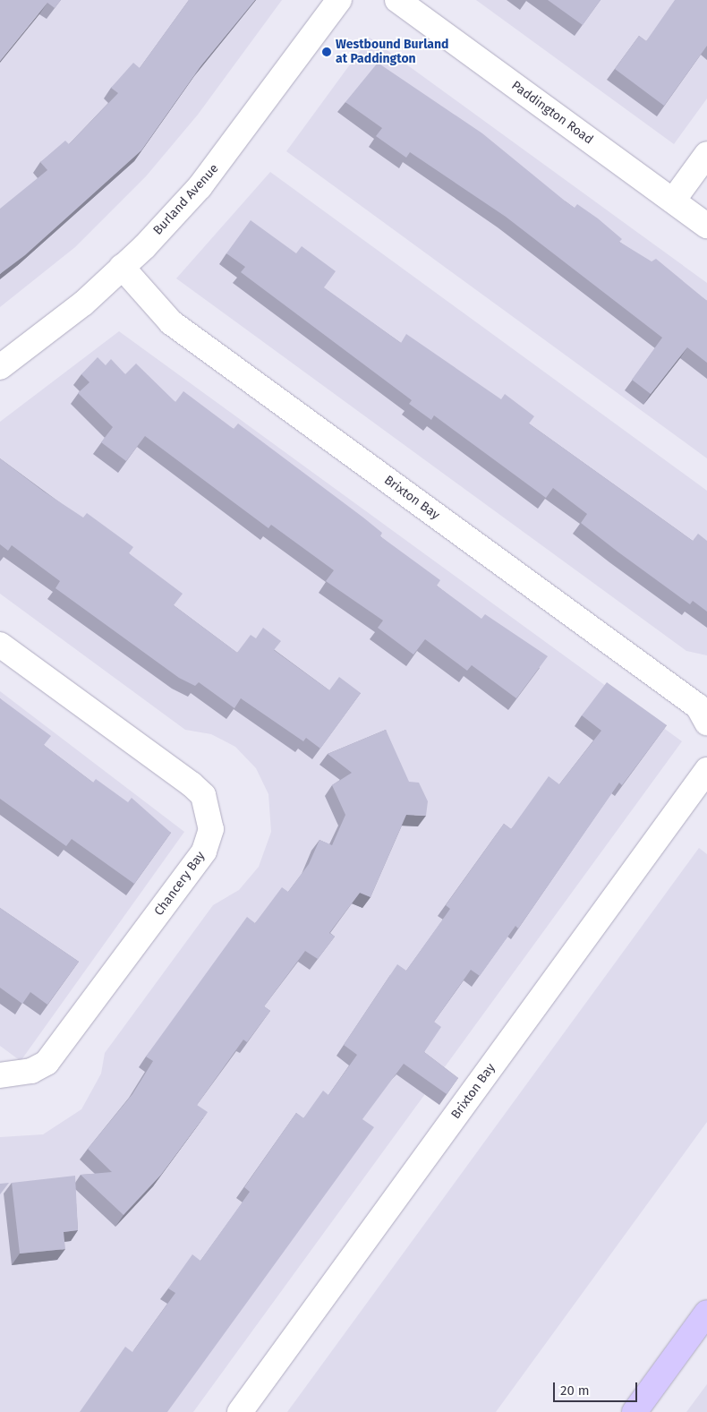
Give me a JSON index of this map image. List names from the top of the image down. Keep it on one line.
{"streets":{"street":["Paddington Road","Burland Avenue","Brixton Bay","Chancery Bay"]},"crossings":[["Burland Avenue","Brixton Bay"]],"places":["Westbound Burland at Paddington"],"scale_bar":"20 m"}
